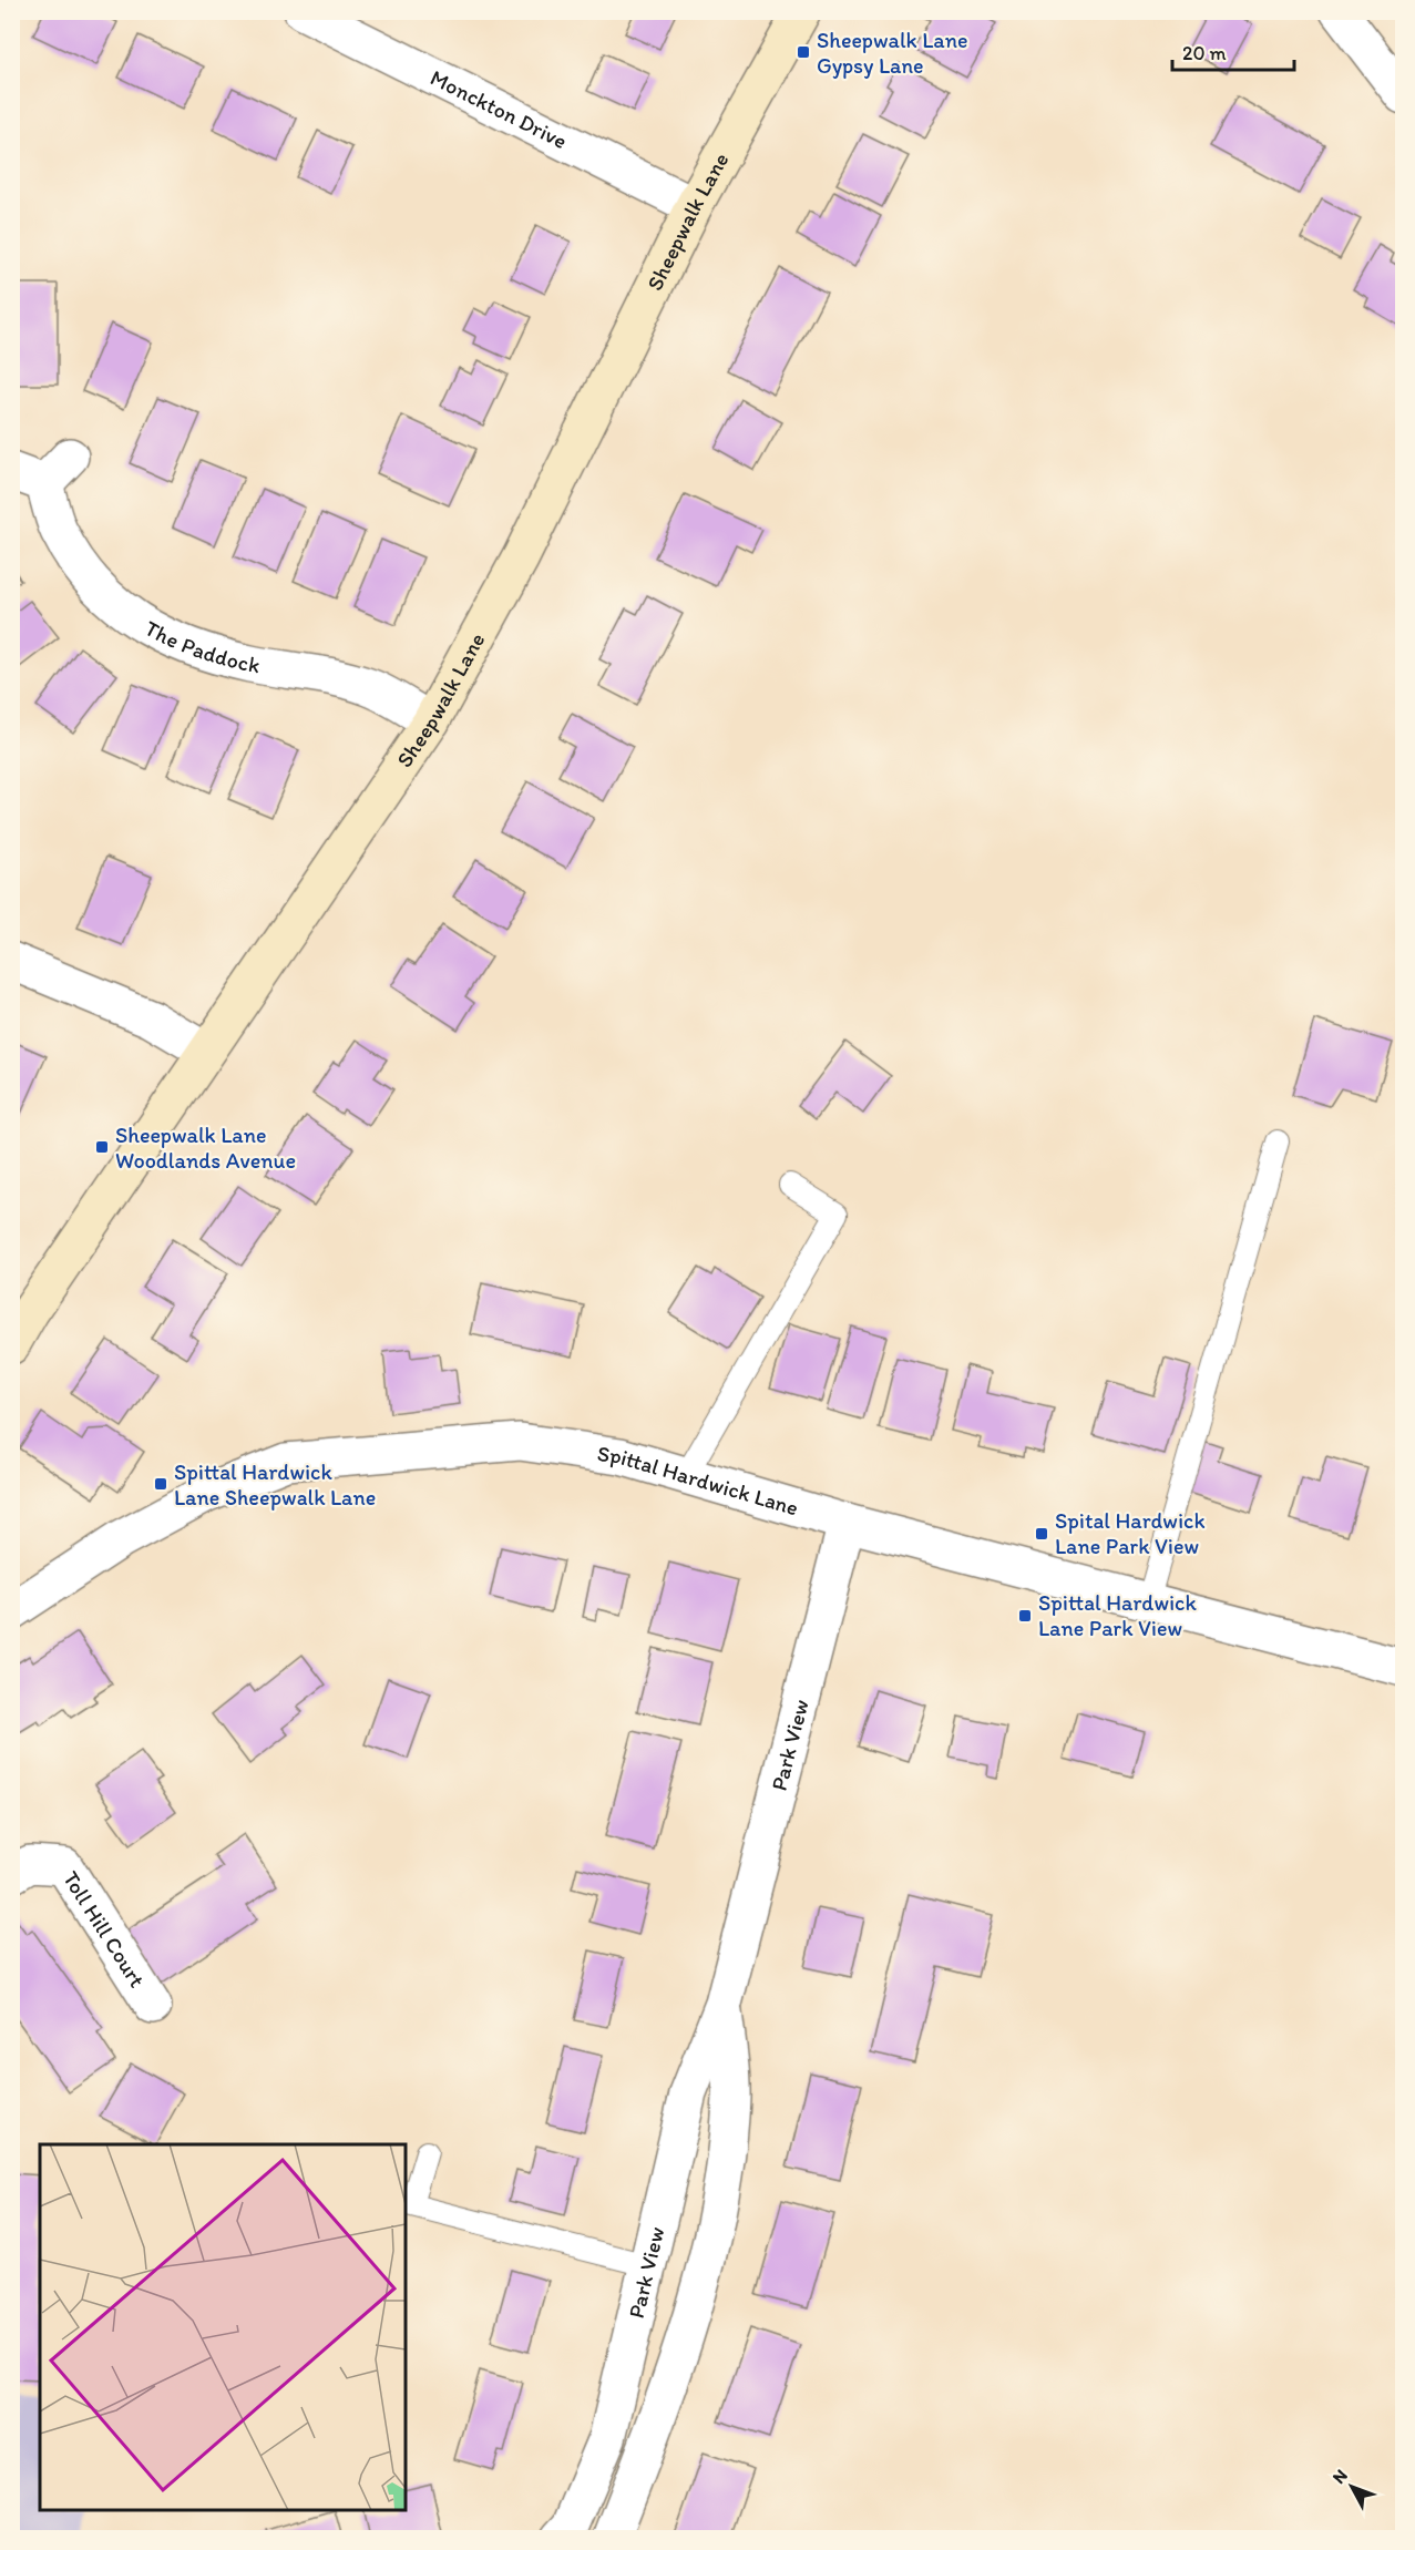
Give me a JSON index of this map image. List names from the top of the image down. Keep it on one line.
{"streets":{"main road":["Sheepwalk Lane"],"street":["Monckton Drive","The Paddock","Spittal Hardwick Lane","Park View","Toll Hill Court"]},"crossings":[["Monckton Drive","Sheepwalk Lane"],["Sheepwalk Lane","The Paddock"],["Spittal Hardwick Lane","Park View"]],"places":{"transit":["Sheepwalk Lane Gypsy Lane","Sheepwalk Lane Woodlands Avenue","Spittal Hardwick Lane Sheepwalk Lane","Spital Hardwick Lane Park View","Spittal Hardwick Lane Park View"]},"scale_bar":"20 m","north":"top left"}
